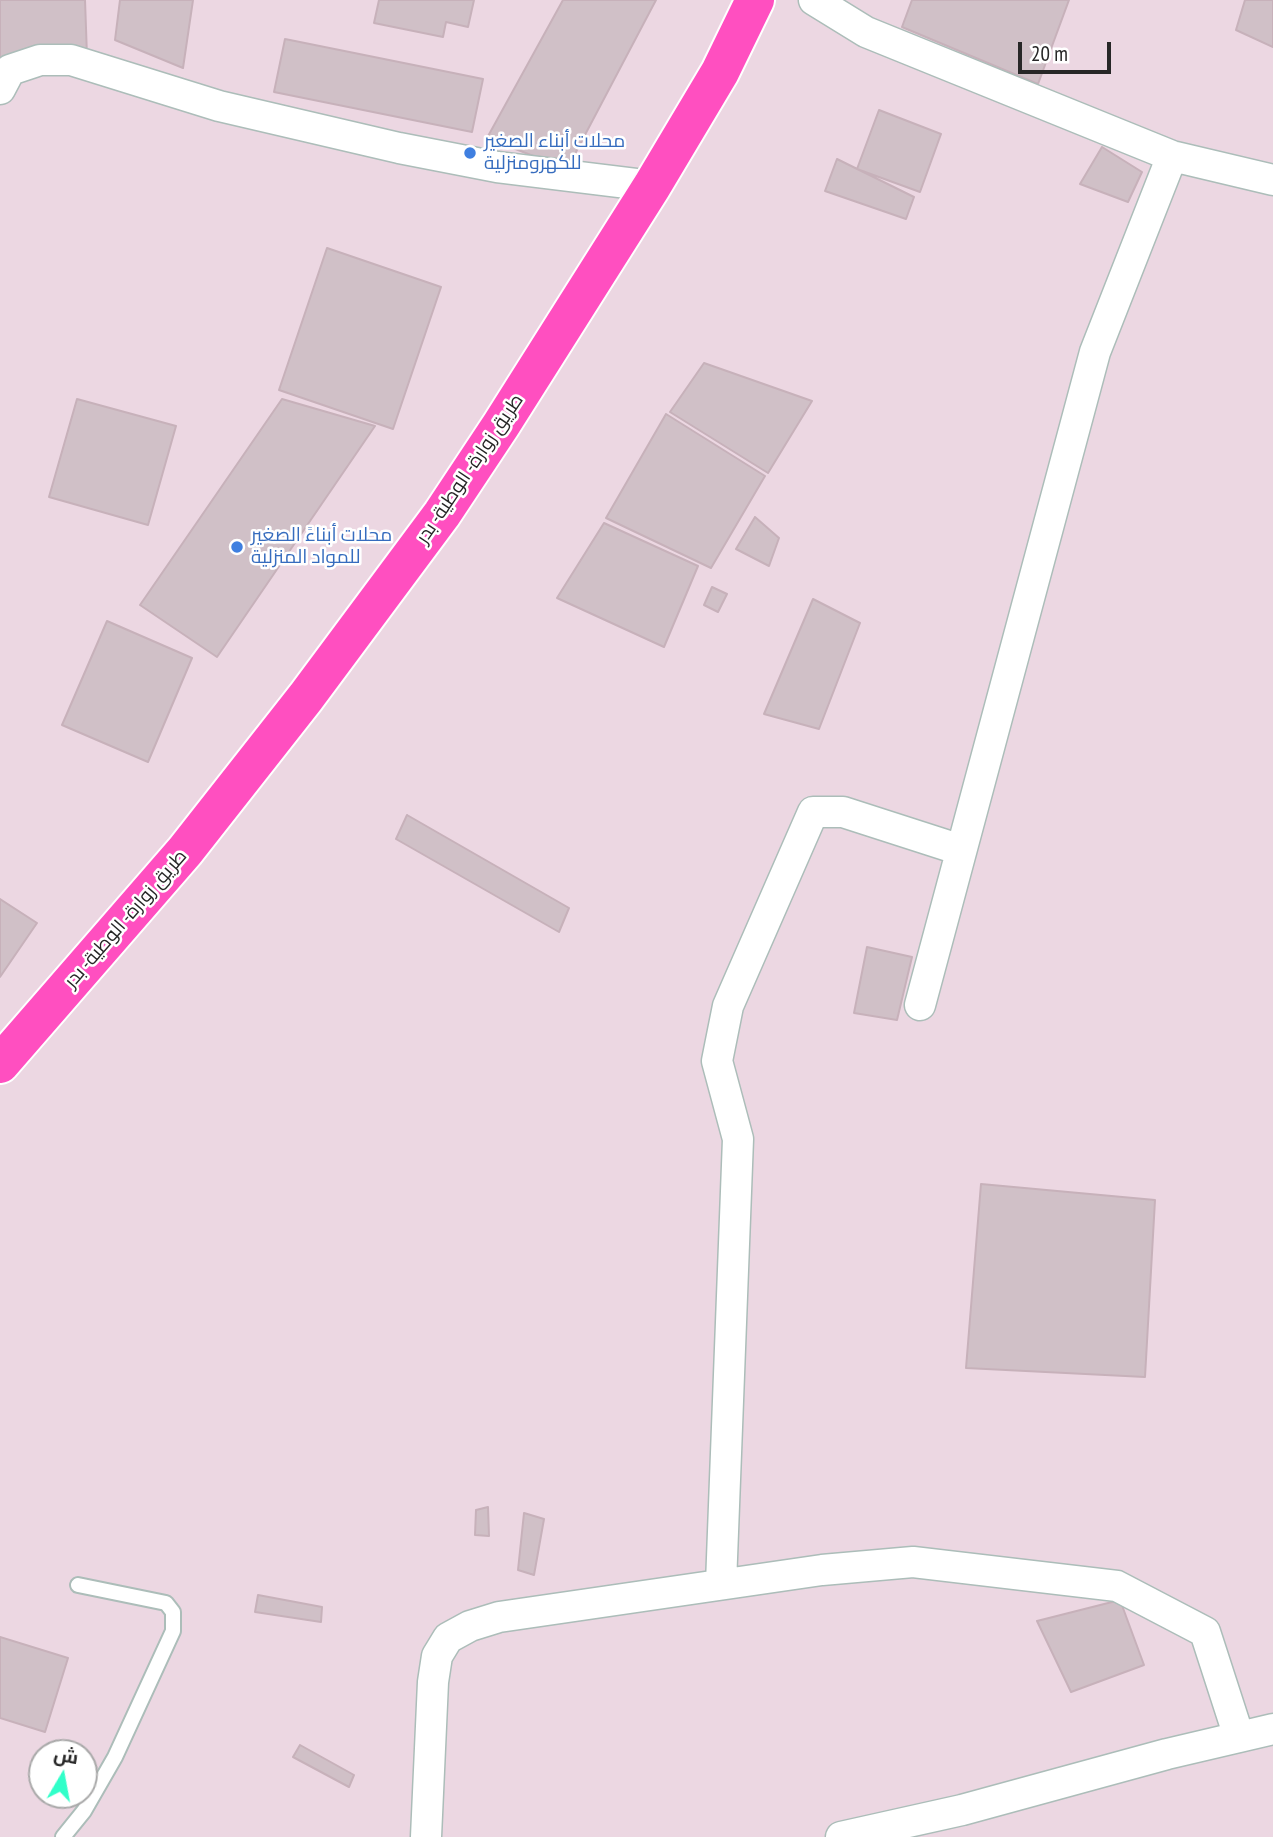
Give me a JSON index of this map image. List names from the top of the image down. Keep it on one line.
{"streets":{"highway":["طريق زوارة- الوطية- بدر"]},"places":["محلات أبناء الصغير للكهرومنزلية","محلات أبناءً الصغير للمواد المنزلية"],"scale_bar":"20 m","north":"top"}
